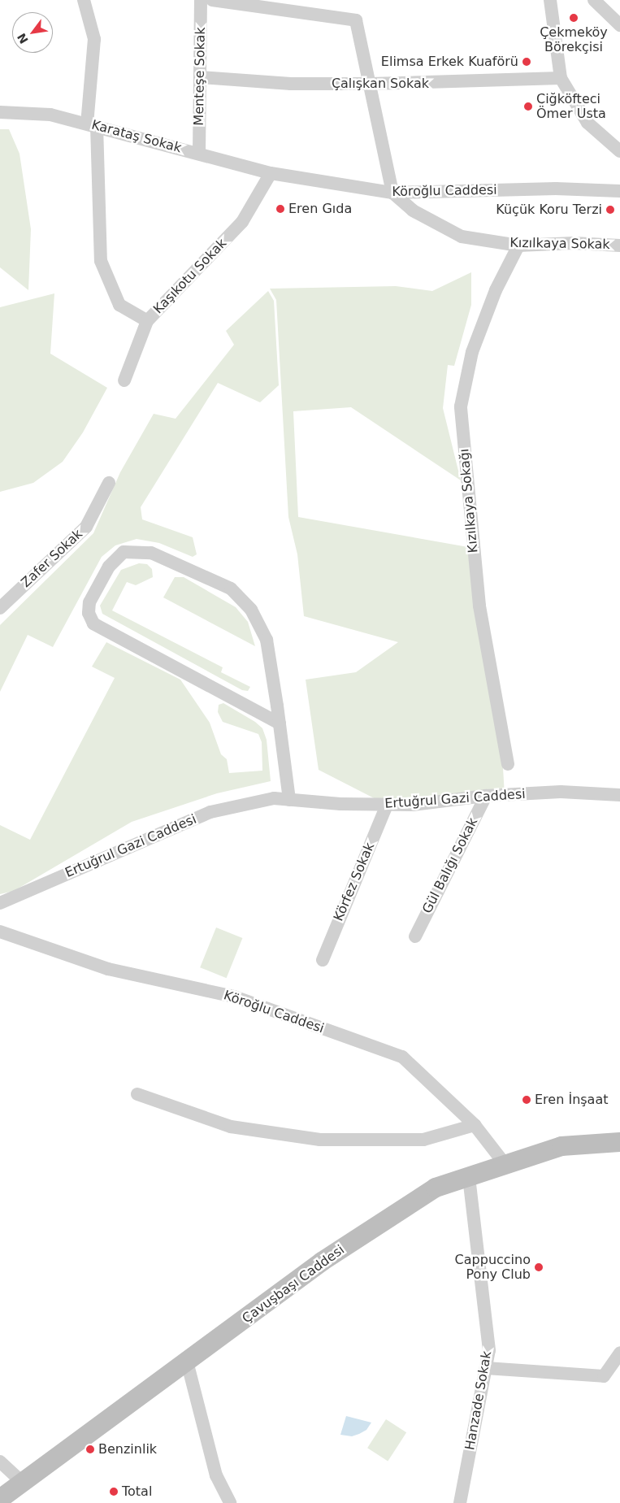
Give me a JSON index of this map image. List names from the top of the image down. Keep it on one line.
{"streets":{"main road":["Çavuşbaşı Caddesi"],"street":["Menteşe Sokak","Çalışkan Sokak","Karataş Sokak","Köroğlu Caddesi","Kızılkaya Sokak","Kaşıkotu Sokak","Kızılkaya Sokağı","Zafer Sokak","Ertuğrul Gazi Caddesi","Gül Balığı Sokak","Körfez Sokak","Hanzade Sokak"]},"crossings":[["Menteşe Sokak","Çalışkan Sokak"],["Menteşe Sokak","Karataş Sokak"],["Karataş Sokak","Köroğlu Caddesi"],["Karataş Sokak","Kaşıkotu Sokak"],["Köroğlu Caddesi","Kızılkaya Sokak"],["Köroğlu Caddesi","Kaşıkotu Sokak"],["Köroğlu Caddesi","Çavuşbaşı Caddesi"],["Kızılkaya Sokak","Kızılkaya Sokağı"],["Ertuğrul Gazi Caddesi","Gül Balığı Sokak"],["Ertuğrul Gazi Caddesi","Körfez Sokak"],["Çavuşbaşı Caddesi","Hanzade Sokak"]],"places":["Çekmeköy Börekçisi","Elimsa Erkek Kuaförü","Çiğköfteci Ömer Usta","Eren Gıda","Küçük Koru Terzi","Eren İnşaat","Cappuccino Pony Club","Benzinlik","Total"],"north":"bottom left"}
